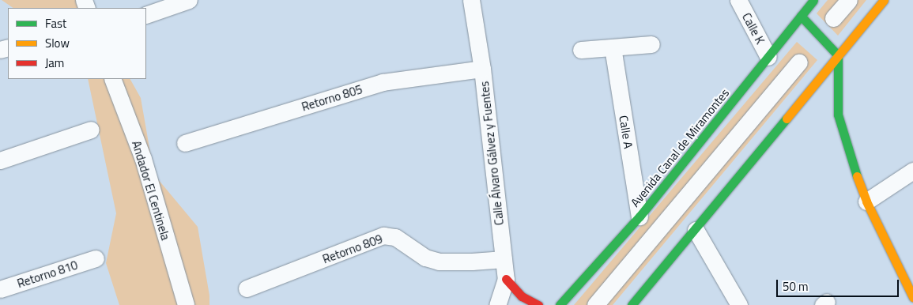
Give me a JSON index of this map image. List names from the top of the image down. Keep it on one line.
{"streets":{"main road":["Avenida Canal de Miramontes"],"street":["Calle K","Retorno 805","Calle A","Calle Álvaro Gálvez y Fuentes","Andador El Centinela","Retorno 809","Retorno 810"]},"crossings":[["Calle K","Avenida Canal de Miramontes"],["Retorno 805","Calle Álvaro Gálvez y Fuentes"],["Calle A","Avenida Canal de Miramontes"],["Calle Álvaro Gálvez y Fuentes","Retorno 809"]],"legend":["Fast","Slow","Jam"],"scale_bar":"50 m"}
